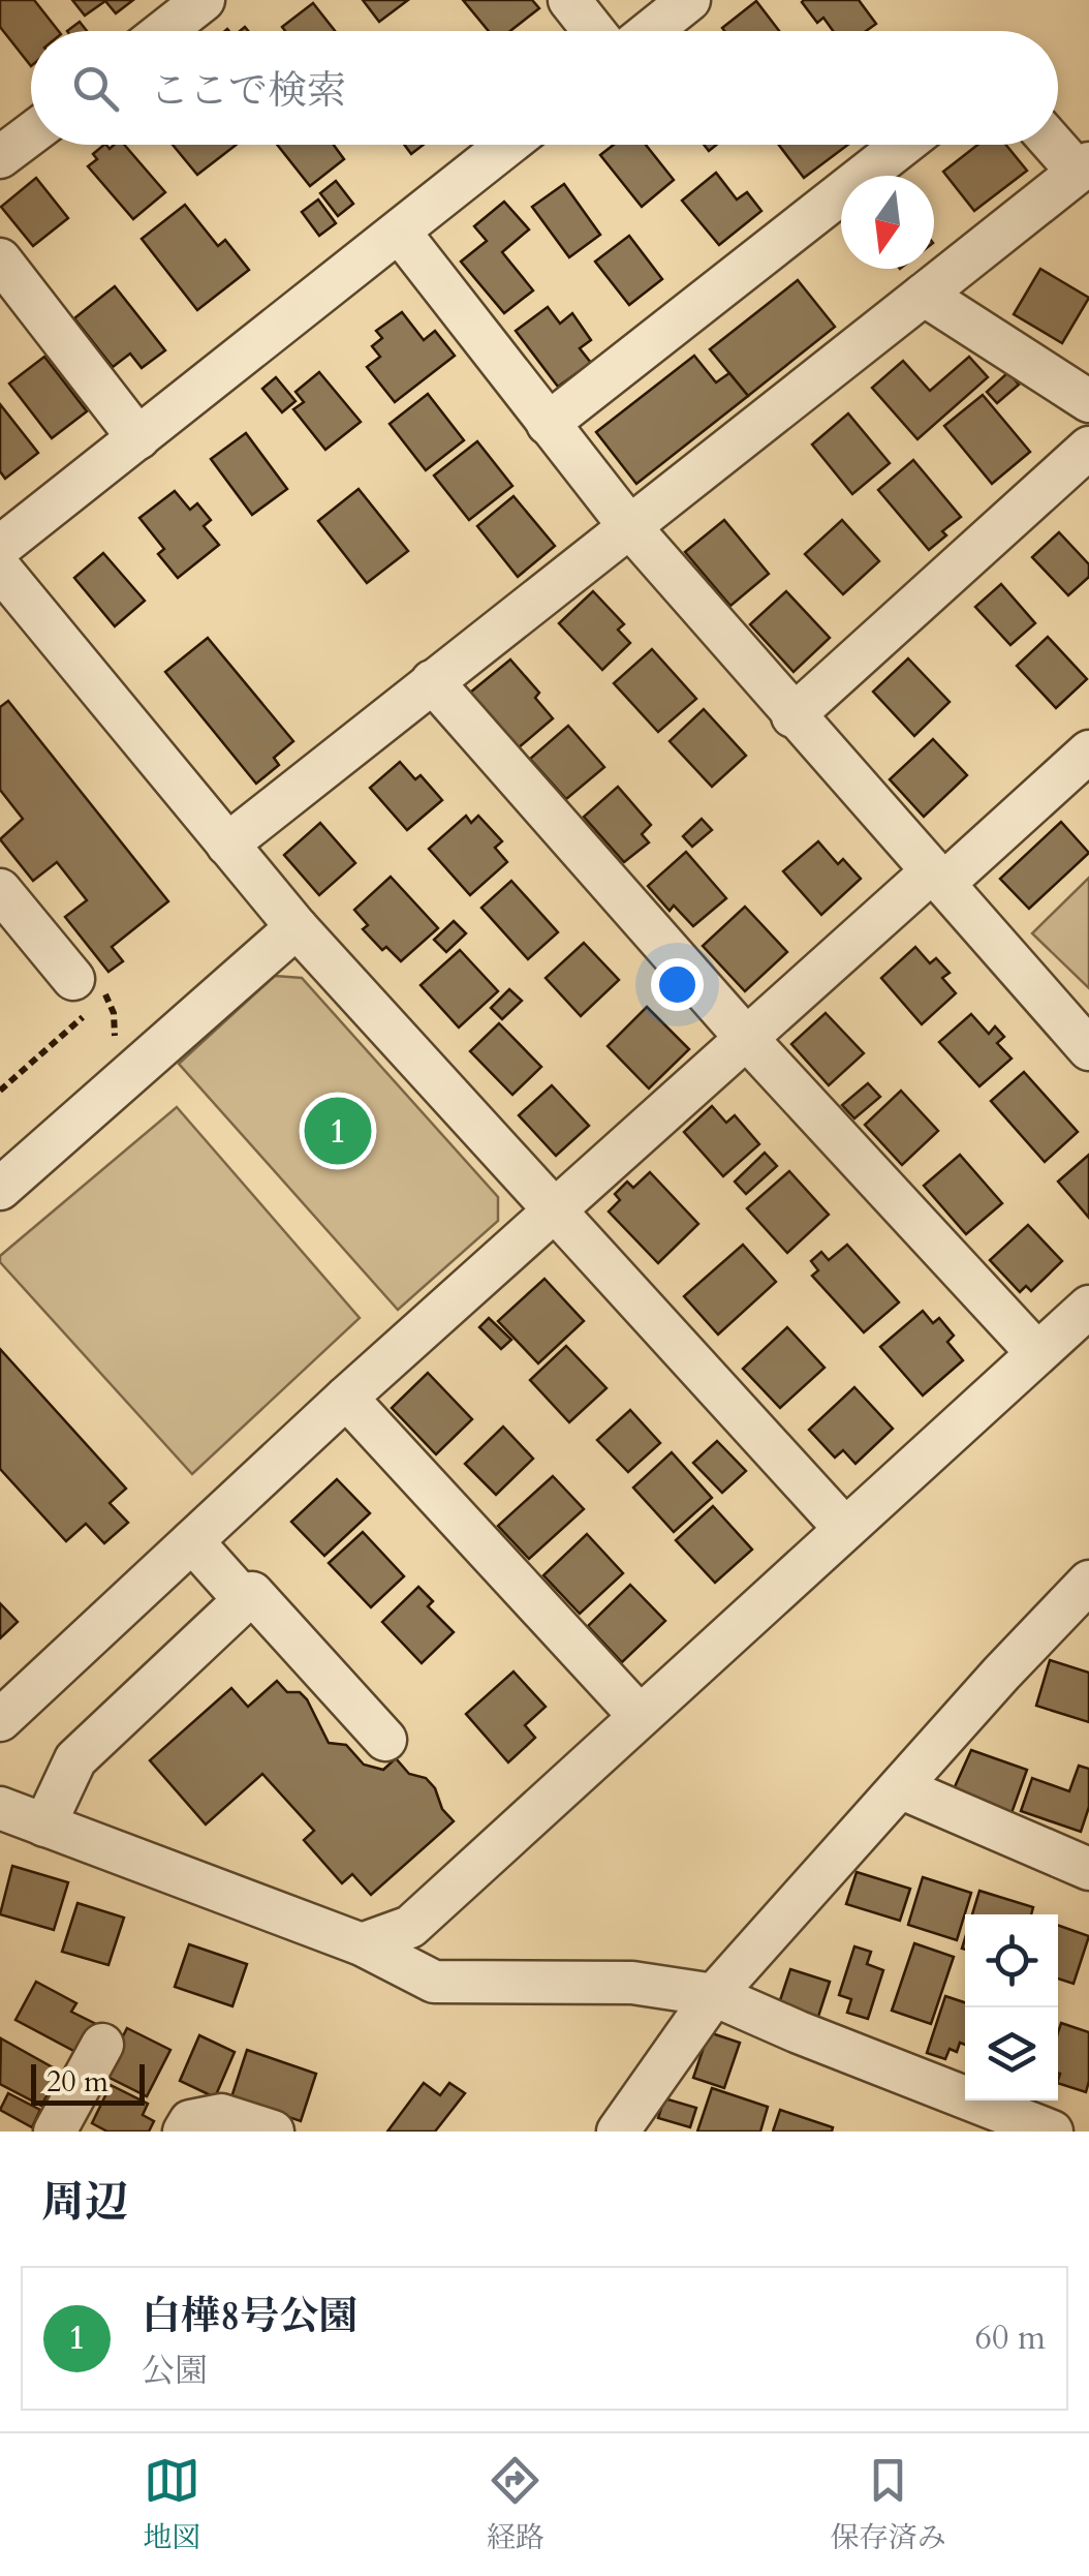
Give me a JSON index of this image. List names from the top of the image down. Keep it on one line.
{"scale_bar":"20 m","north":"bottom","page":{"search":"ここで検索","pins":"1","scale":"20 m","heading":"周辺","list":[{"mark":"1","name":"白樺8号公園","note":"公園","value":"60 m"}],"nav":["地図","経路","保存済み"]}}
